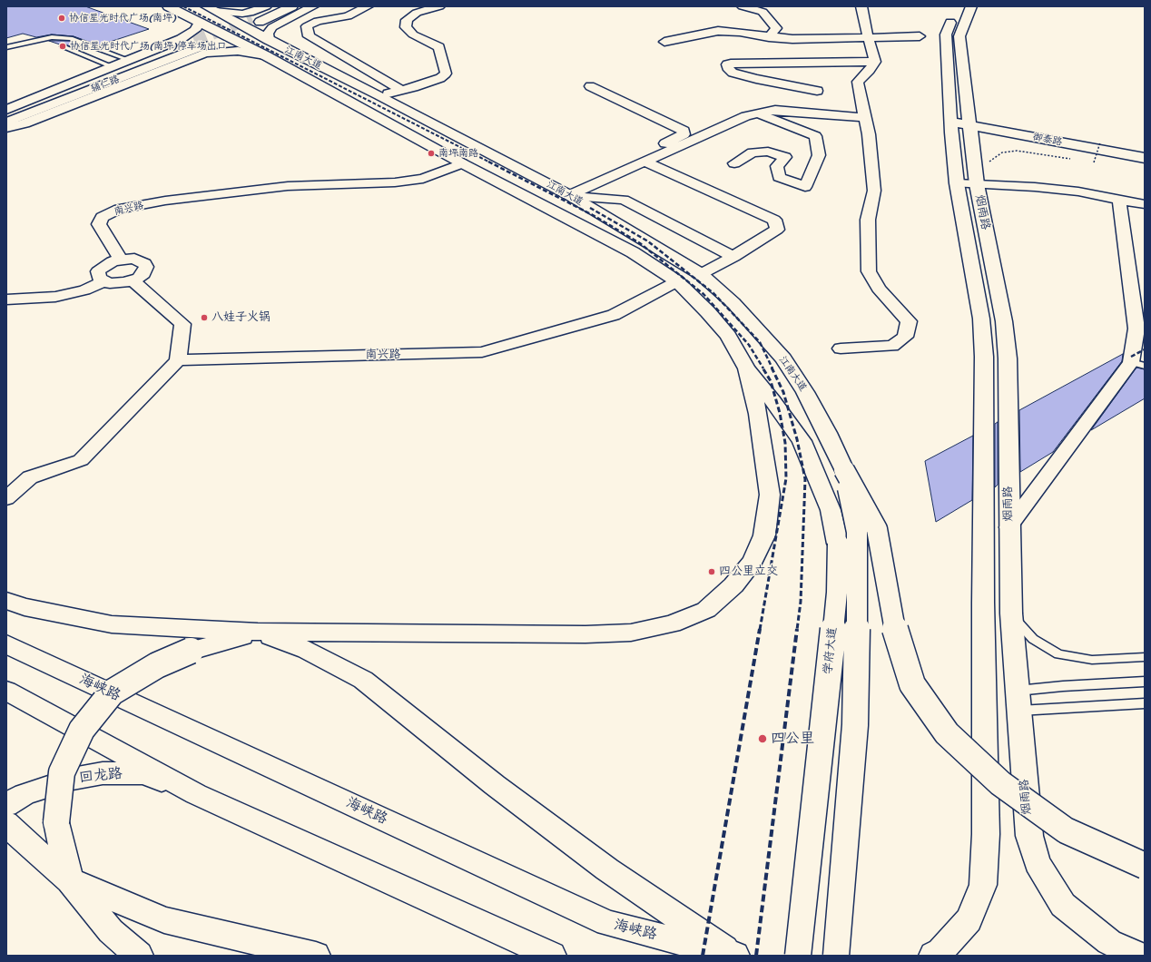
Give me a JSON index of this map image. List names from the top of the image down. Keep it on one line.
{"streets":{"main road":["江南大道","辅仁路","御泰路","烟雨路","学府大道","海峡路","回龙路"],"street":["南兴路"]},"crossings":[["江南大道","南兴路"],["江南大道","学府大道"],["御泰路","烟雨路"]],"places":["协信星光时代广场(南坪)","协信星光时代广场(南坪)停车场出口","南坪南路","八娃子火锅","四公里立交","四公里"]}
